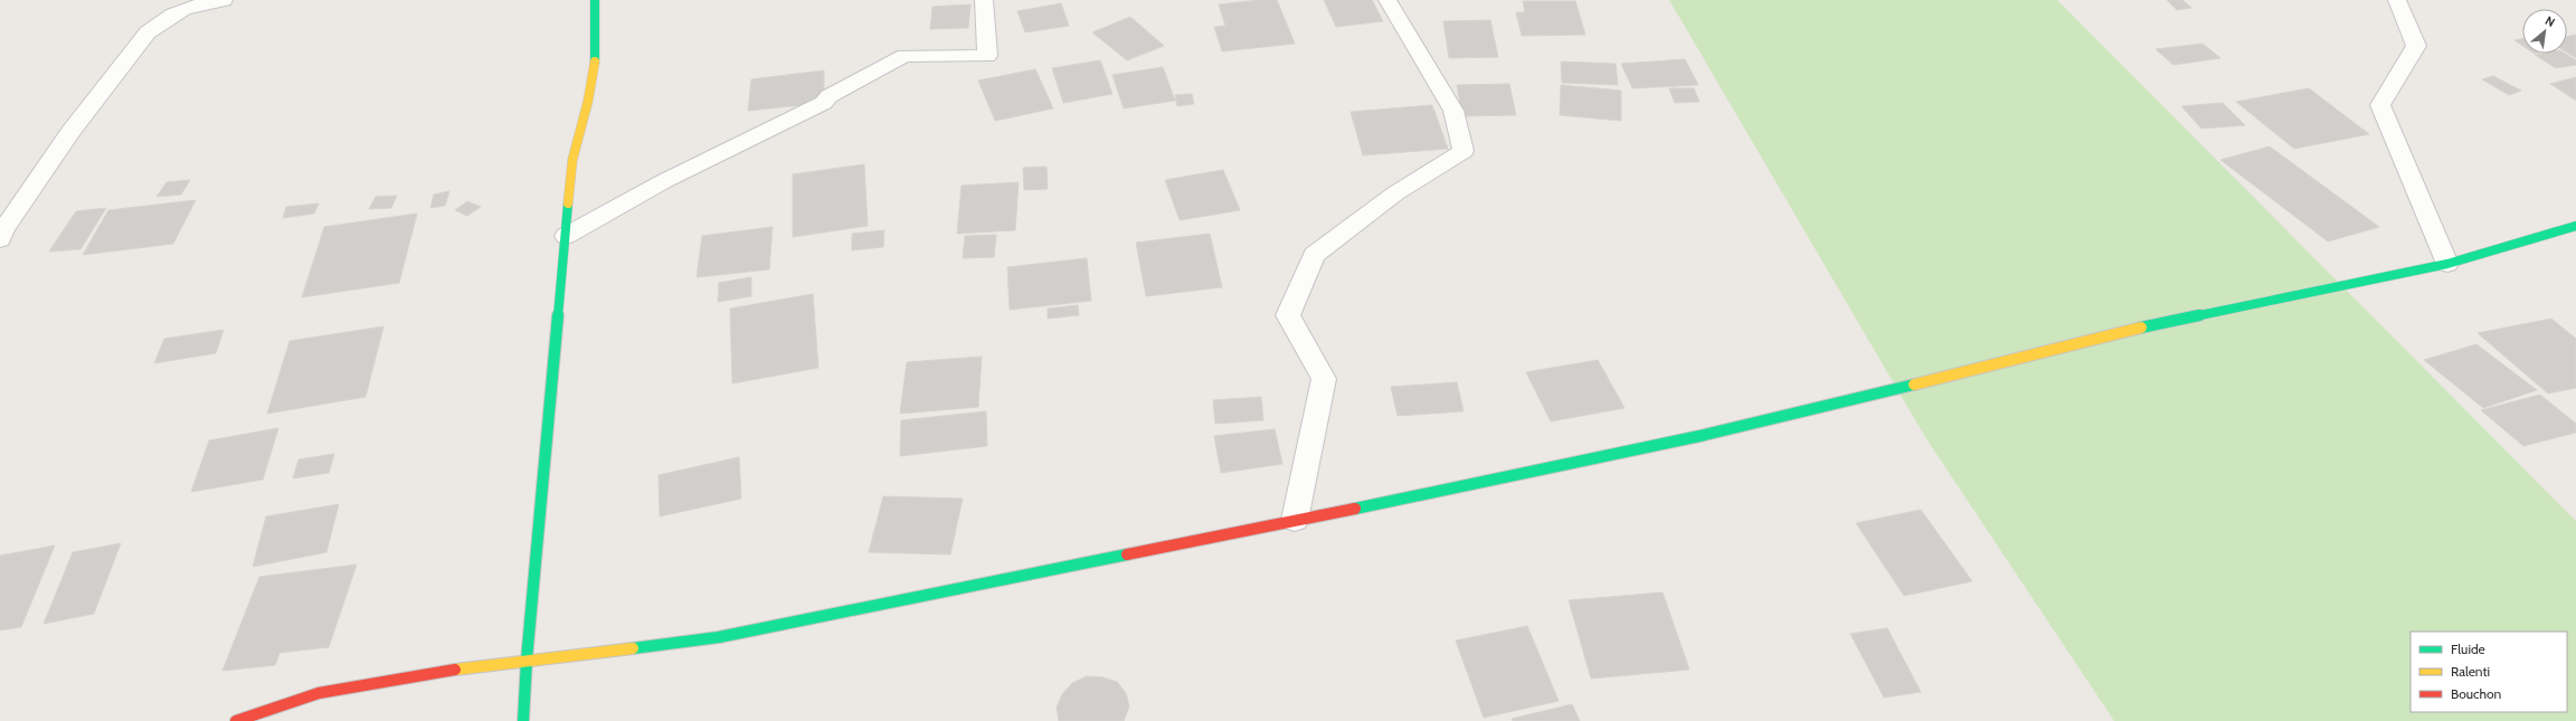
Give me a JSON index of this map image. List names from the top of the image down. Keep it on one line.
{"legend":["Fluide","Ralenti","Bouchon"],"north":"top right"}
